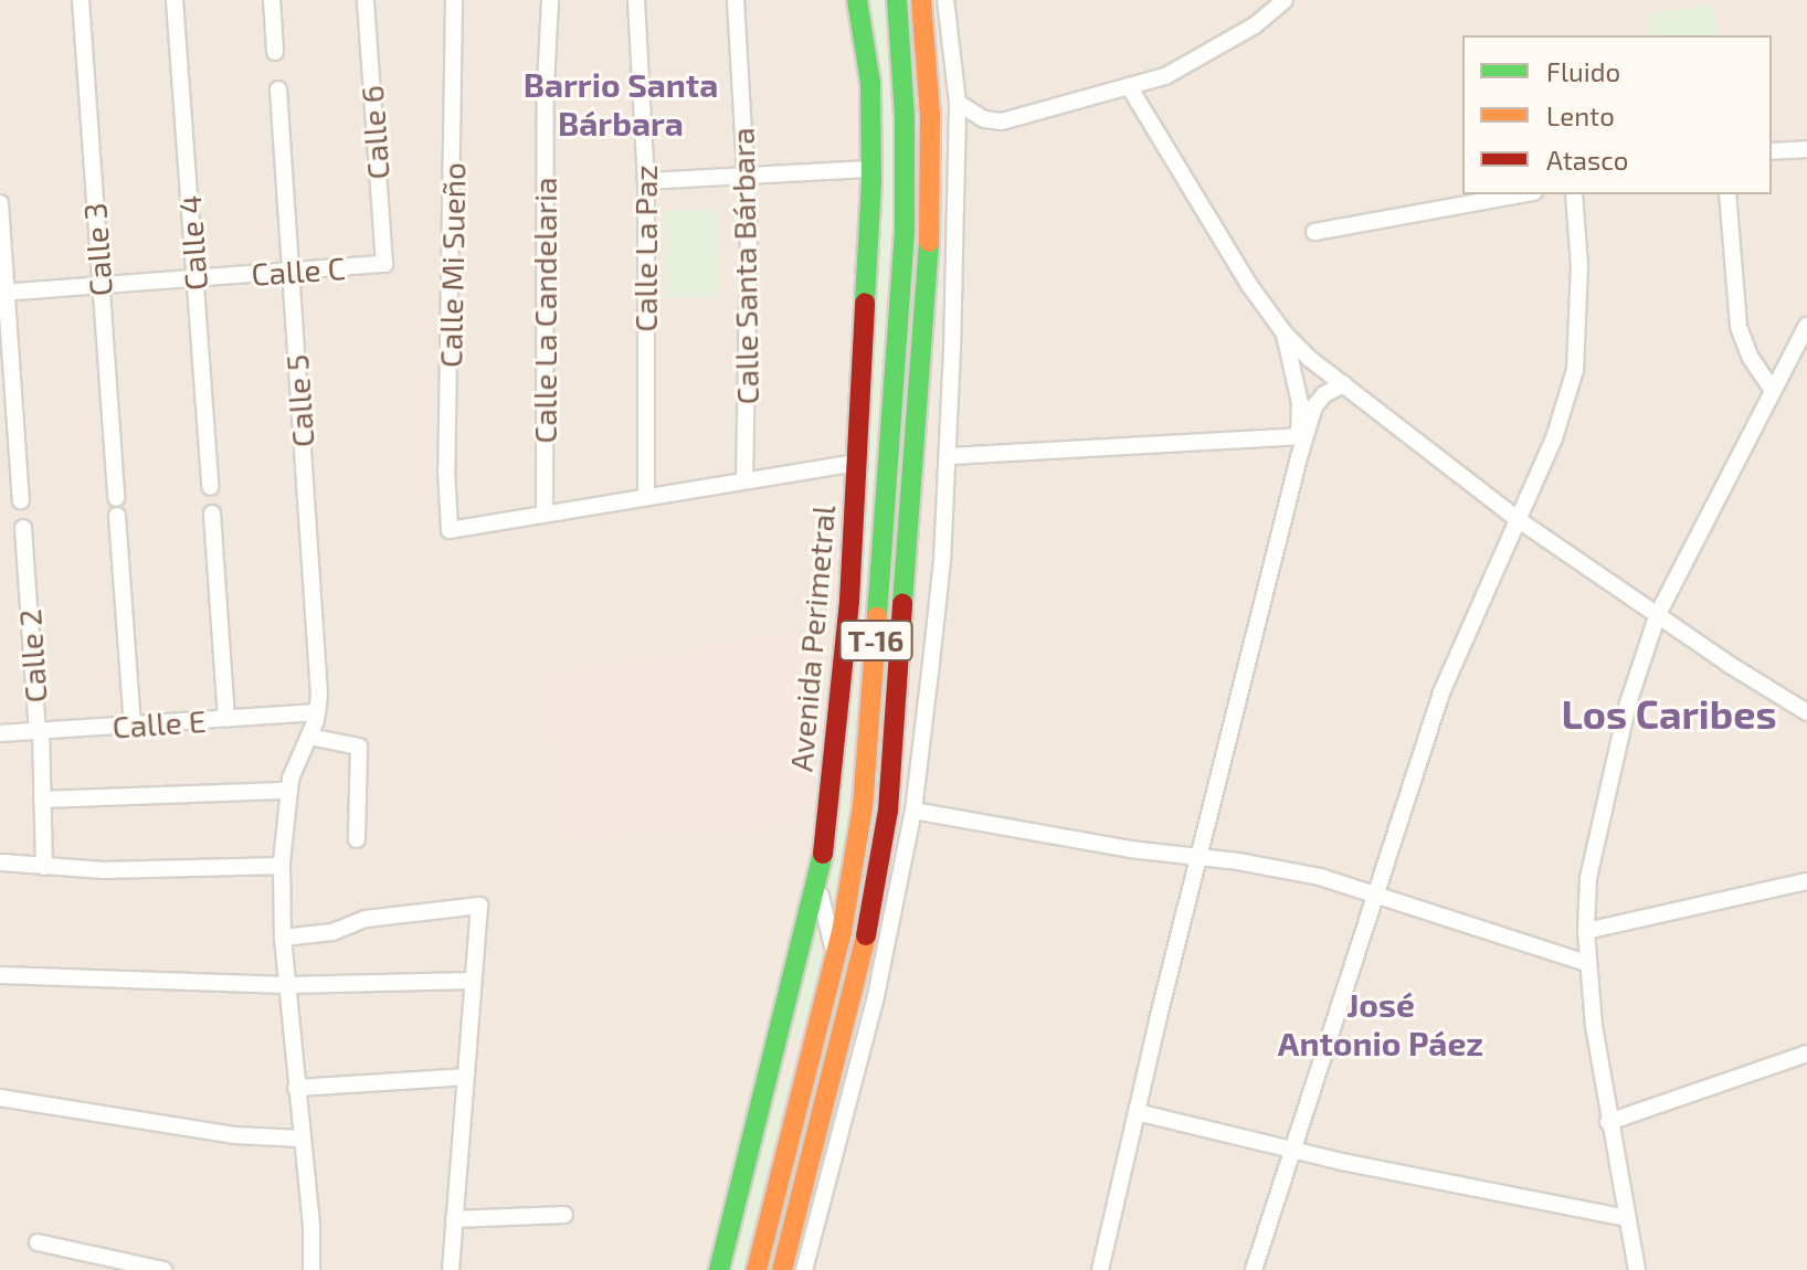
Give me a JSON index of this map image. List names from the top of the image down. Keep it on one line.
{"streets":{"main road":["Avenida Perimetral","T-16"],"street":["Calle 6","Calle 4","Calle La Paz","Calle 3","Calle Mi Sueño","Calle Santa Bárbara","Calle C","Calle La Candelaria","Calle 5","Calle 2","Calle E"]},"crossings":[["Calle 6","Calle C"],["Calle 4","Calle C"],["Calle 3","Calle C"],["Calle 3","Calle E"],["Calle Mi Sueño","Calle La Candelaria"],["Calle C","Calle 5"],["Calle 5","Calle E"],["Calle 2","Calle E"]],"districts":["Barrio Santa Bárbara","Los Caribes","José Antonio Páez"],"legend":["Fluido","Lento","Atasco"]}
